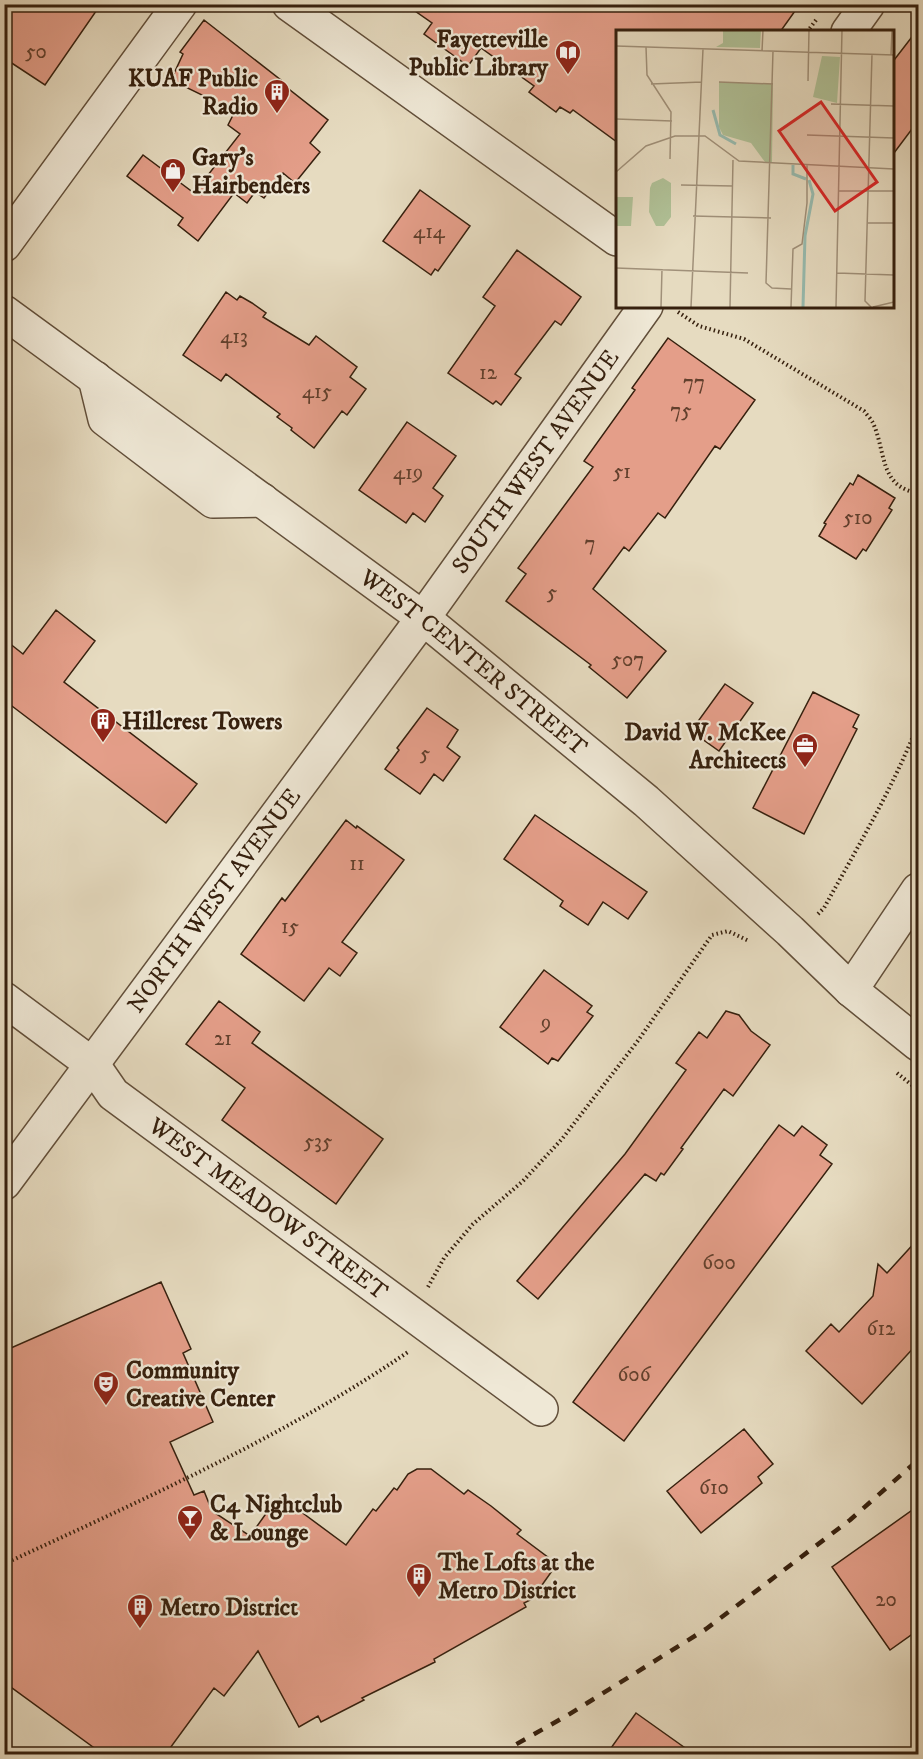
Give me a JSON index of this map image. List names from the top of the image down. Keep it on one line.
{"streets":{"street":["SOUTH WEST AVENUE","WEST CENTER STREET","NORTH WEST AVENUE","WEST MEADOW STREET"]},"crossings":[["SOUTH WEST AVENUE","WEST CENTER STREET"],["SOUTH WEST AVENUE","NORTH WEST AVENUE"],["WEST CENTER STREET","NORTH WEST AVENUE"],["NORTH WEST AVENUE","WEST MEADOW STREET"]],"places":{"library":["Fayetteville Public Library"],"building":["KUAF Public Radio","Hillcrest Towers","The Lofts at the Metro District","Metro District"],"shop":["Gary's Hairbenders"],"office":["David W. McKee Architects"],"theatre":["Community Creative Center"],"bar":["C4 Nightclub & Lounge"]},"house_numbers":["50","414","413","12","77","415","75","51","419","510","7","5","507","5","11","15","9","21","535","600","612","606","610","20"]}
